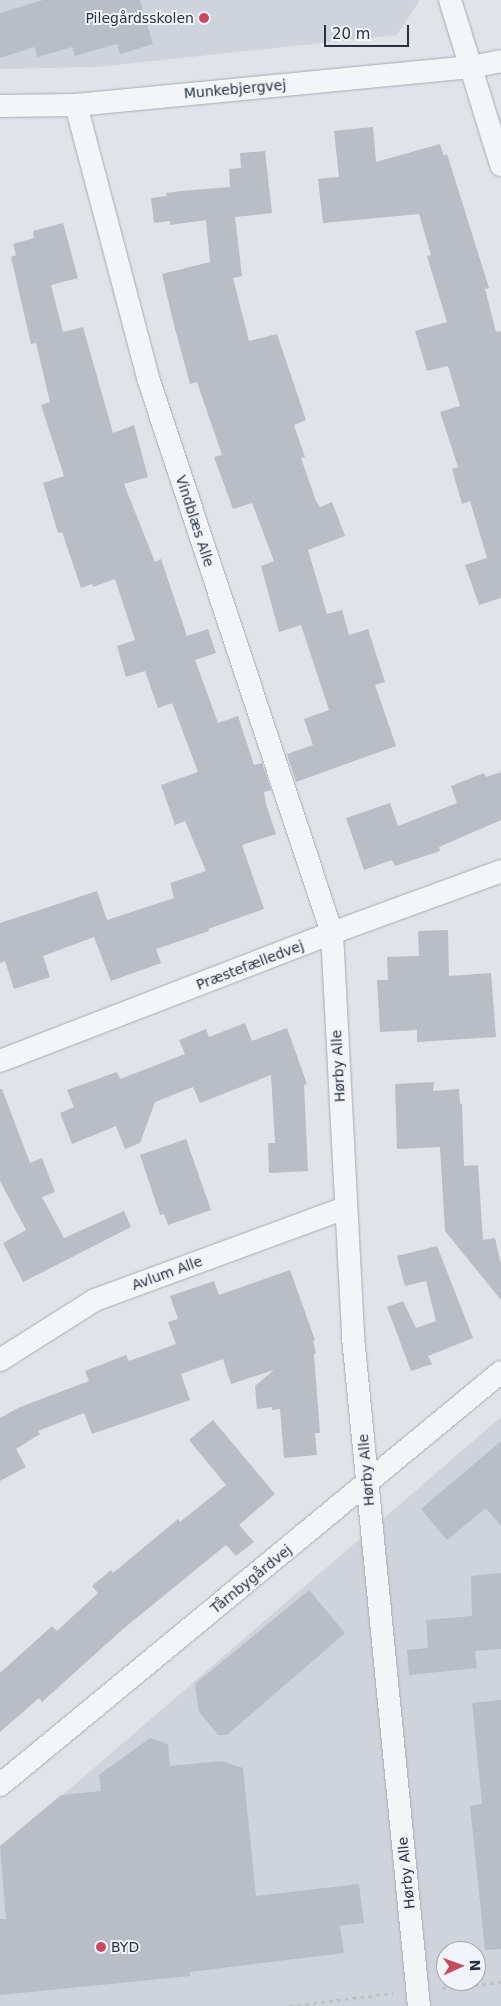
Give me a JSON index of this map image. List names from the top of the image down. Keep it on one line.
{"streets":{"street":["Munkebjergvej","Vindblæs Alle","Præstefælledvej","Hørby Alle","Avlum Alle","Tårnbygårdvej"]},"crossings":[["Munkebjergvej","Vindblæs Alle"],["Vindblæs Alle","Præstefælledvej"],["Vindblæs Alle","Hørby Alle"],["Præstefælledvej","Hørby Alle"],["Hørby Alle","Avlum Alle"],["Hørby Alle","Tårnbygårdvej"]],"places":["Pilegårdsskolen","BYD"],"scale_bar":"20 m","north":"right"}
